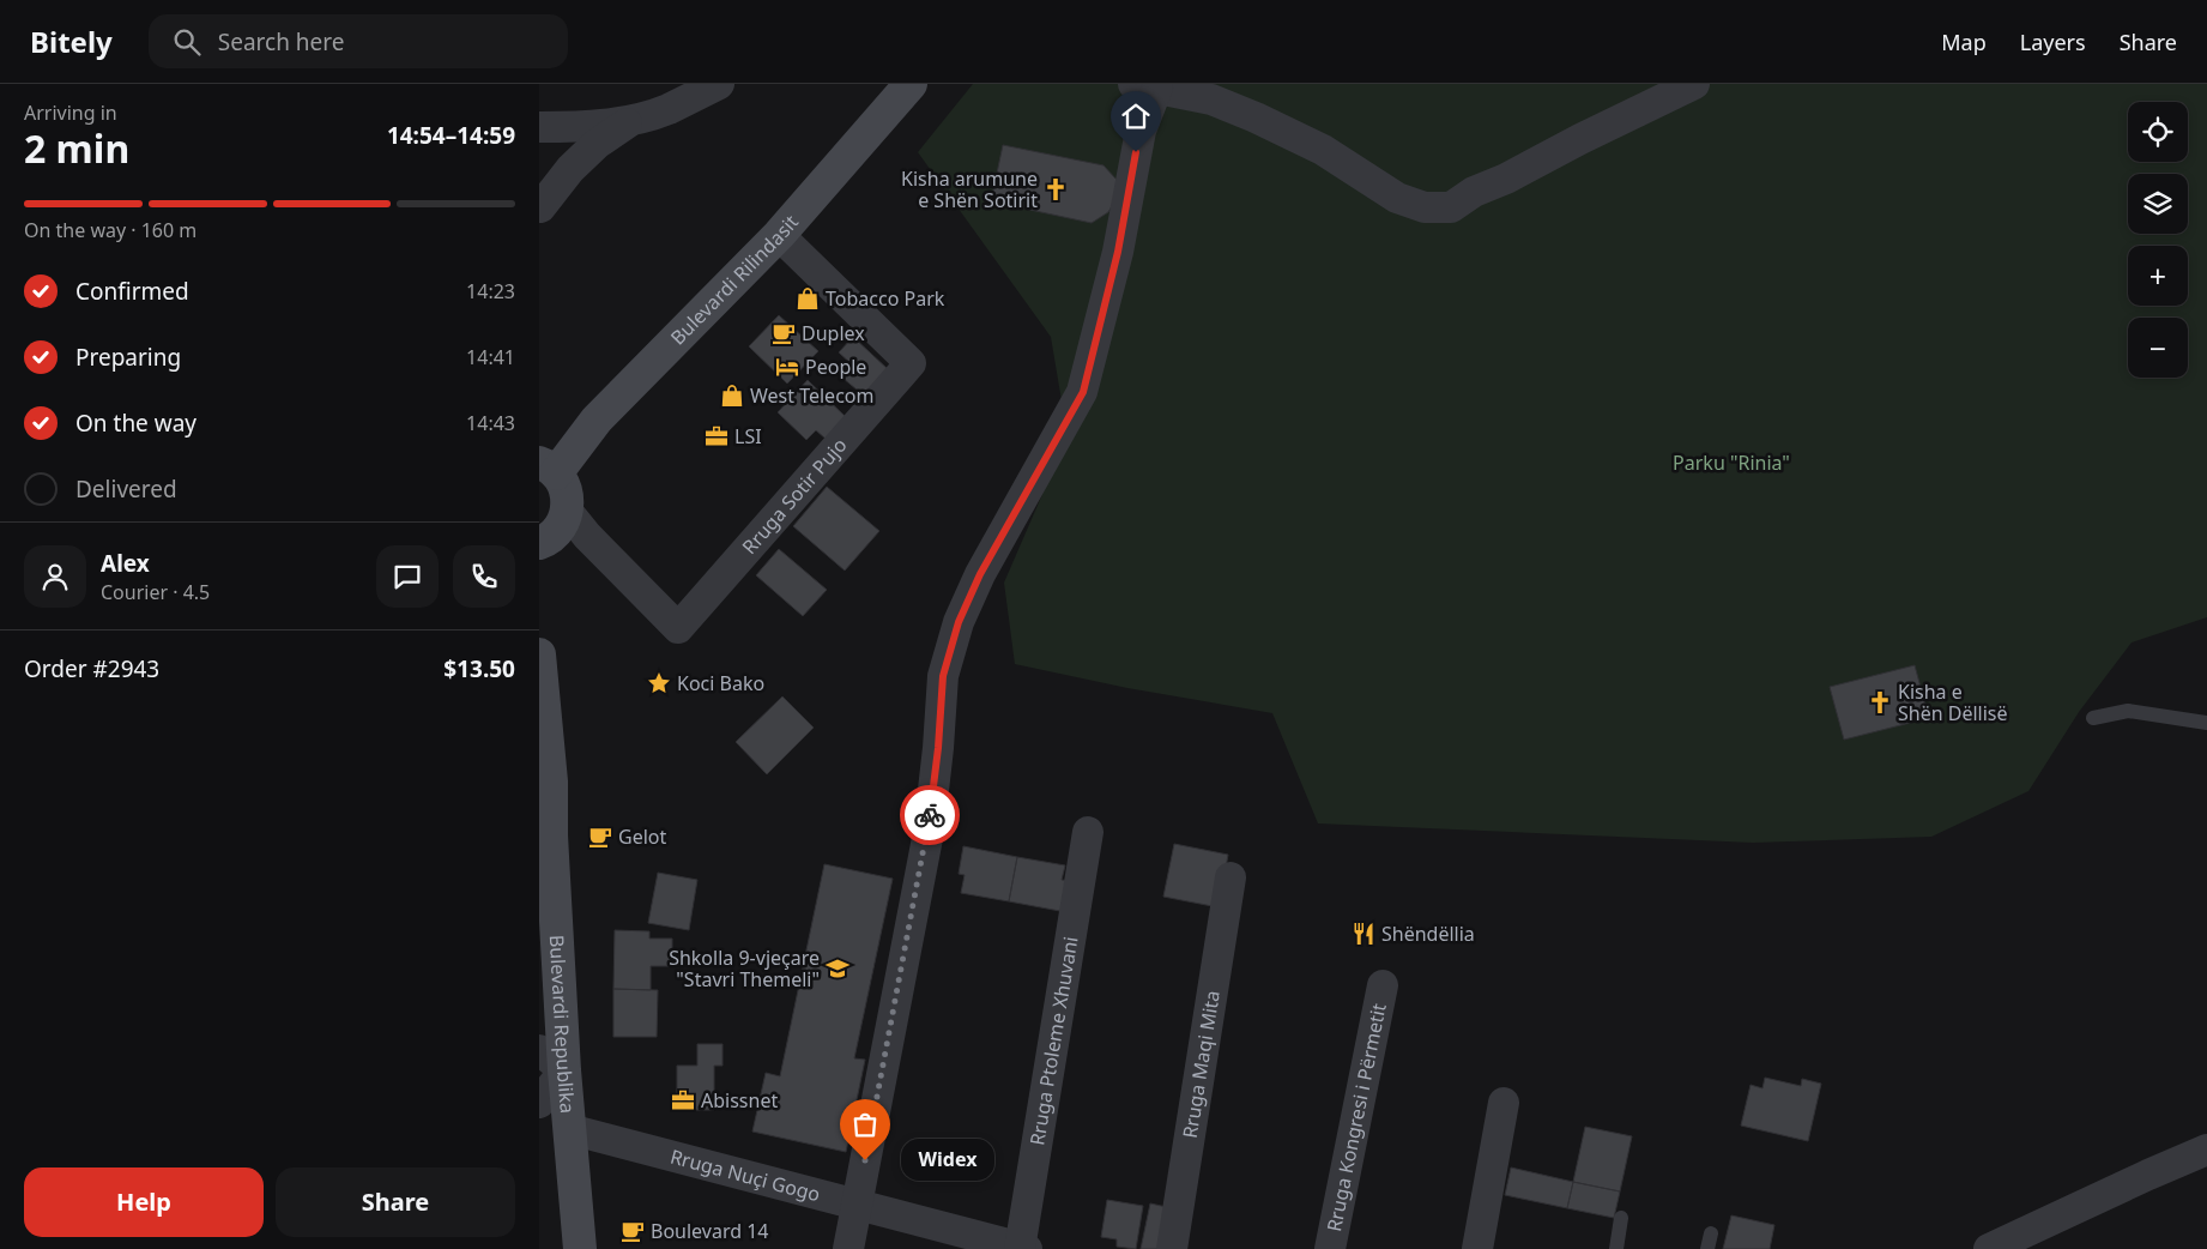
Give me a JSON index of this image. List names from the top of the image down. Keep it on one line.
{"streets":{"main road":["Bulevardi Rilindasit","Bulevardi Republika"],"street":["Rruga Sotir Pujo","Rruga Ptoleme Xhuvani","Rruga Maqi Mita","Rruga Kongresi i Përmetit","Rruga Nuçi Gogo"]},"crossings":[["Bulevardi Rilindasit","Rruga Sotir Pujo"],["Bulevardi Republika","Rruga Nuçi Gogo"],["Rruga Ptoleme Xhuvani","Rruga Nuçi Gogo"]],"parks":["Parku \"Rinia\""],"places":{"church":["Kisha arumune e Shën Sotirit","Kisha e Shën Dëllisë"],"shop":["Tobacco Park","West Telecom"],"cafe":["Duplex","Gelot","Boulevard 14"],"hotel":["People"],"office":["LSI","Abissnet"],"place":["Koci Bako"],"restaurant":["Shëndëllia"],"school or university":["Shkolla 9-vjeçare \"Stavri Themeli\""],"other":["Widex"]},"page":{"header":"Bitely","search":"Search here","nav":["Map","Layers","Share"],"heading":["2 min","Arriving in","14:54–14:59"],"panel":["Alex","Courier · 4.5","Order #2943","$13.50"],"map_buttons":["+","−"],"bar":"On the way · 160 m","list":[["Confirmed","14:23"],["Preparing","14:41"],["On the way","14:43"],"Delivered"],"bubble":"Widex","buttons":["Help","Share"]}}
